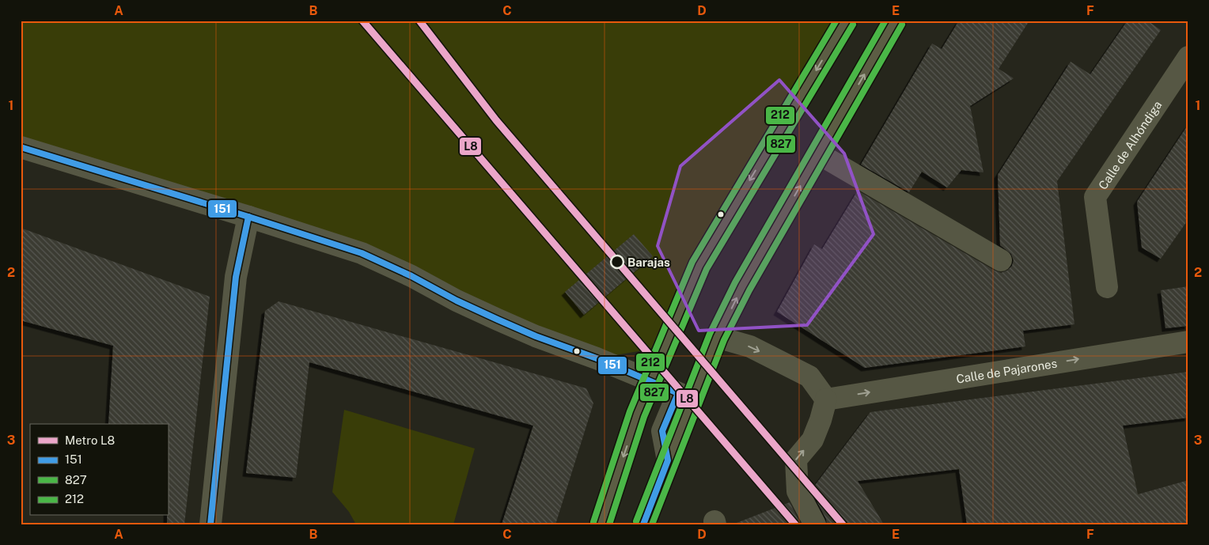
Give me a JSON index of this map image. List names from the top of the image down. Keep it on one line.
{"streets":{"street":["Calle de Alhóndiga","Calle de Pajarones"]},"one_way":["Calle de Pajarones"],"places":["Barajas"],"lines":["metro line L8","transit line 212","transit line 827","transit line 151"],"legend":["Metro L8","151","827","212"],"grid":{"columns":["A","B","C","D","E","F"],"rows":["1","2","3"]}}
